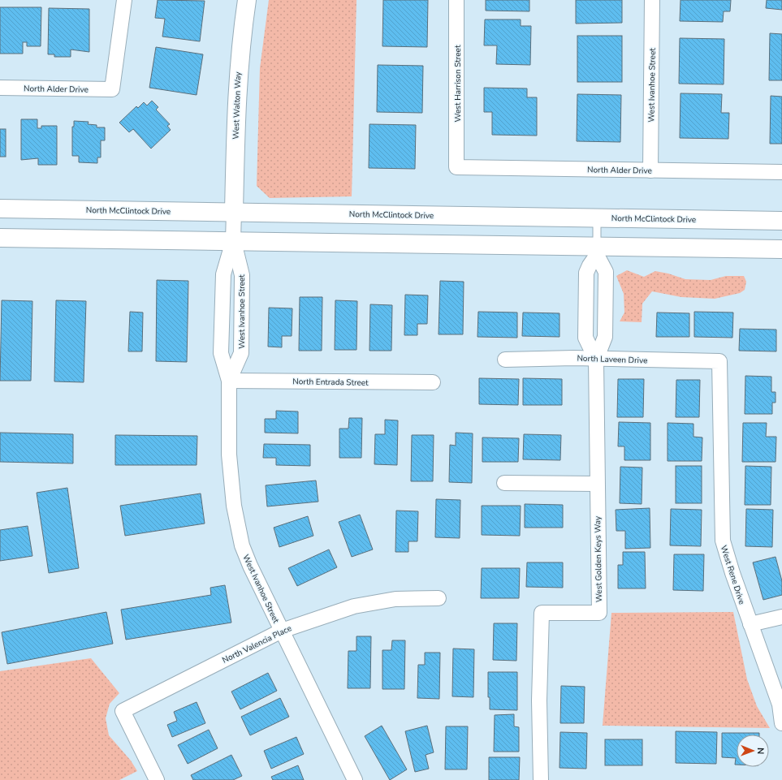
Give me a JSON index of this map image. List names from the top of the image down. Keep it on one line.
{"streets":{"main road":["West Walton Way","North McClintock Drive"],"street":["West Harrison Street","West Ivanhoe Street","North Alder Drive","North Laveen Drive","North Entrada Street","West Golden Keys Way","West Rene Drive","North Valencia Place"]},"crossings":[["West Harrison Street","North Alder Drive"],["West Ivanhoe Street","North Alder Drive"],["West Ivanhoe Street","West Walton Way"],["West Ivanhoe Street","North McClintock Drive"],["West Ivanhoe Street","North Entrada Street"],["West Ivanhoe Street","North Valencia Place"],["West Walton Way","North McClintock Drive"],["North Laveen Drive","West Golden Keys Way"],["North Laveen Drive","West Rene Drive"]],"north":"right"}
